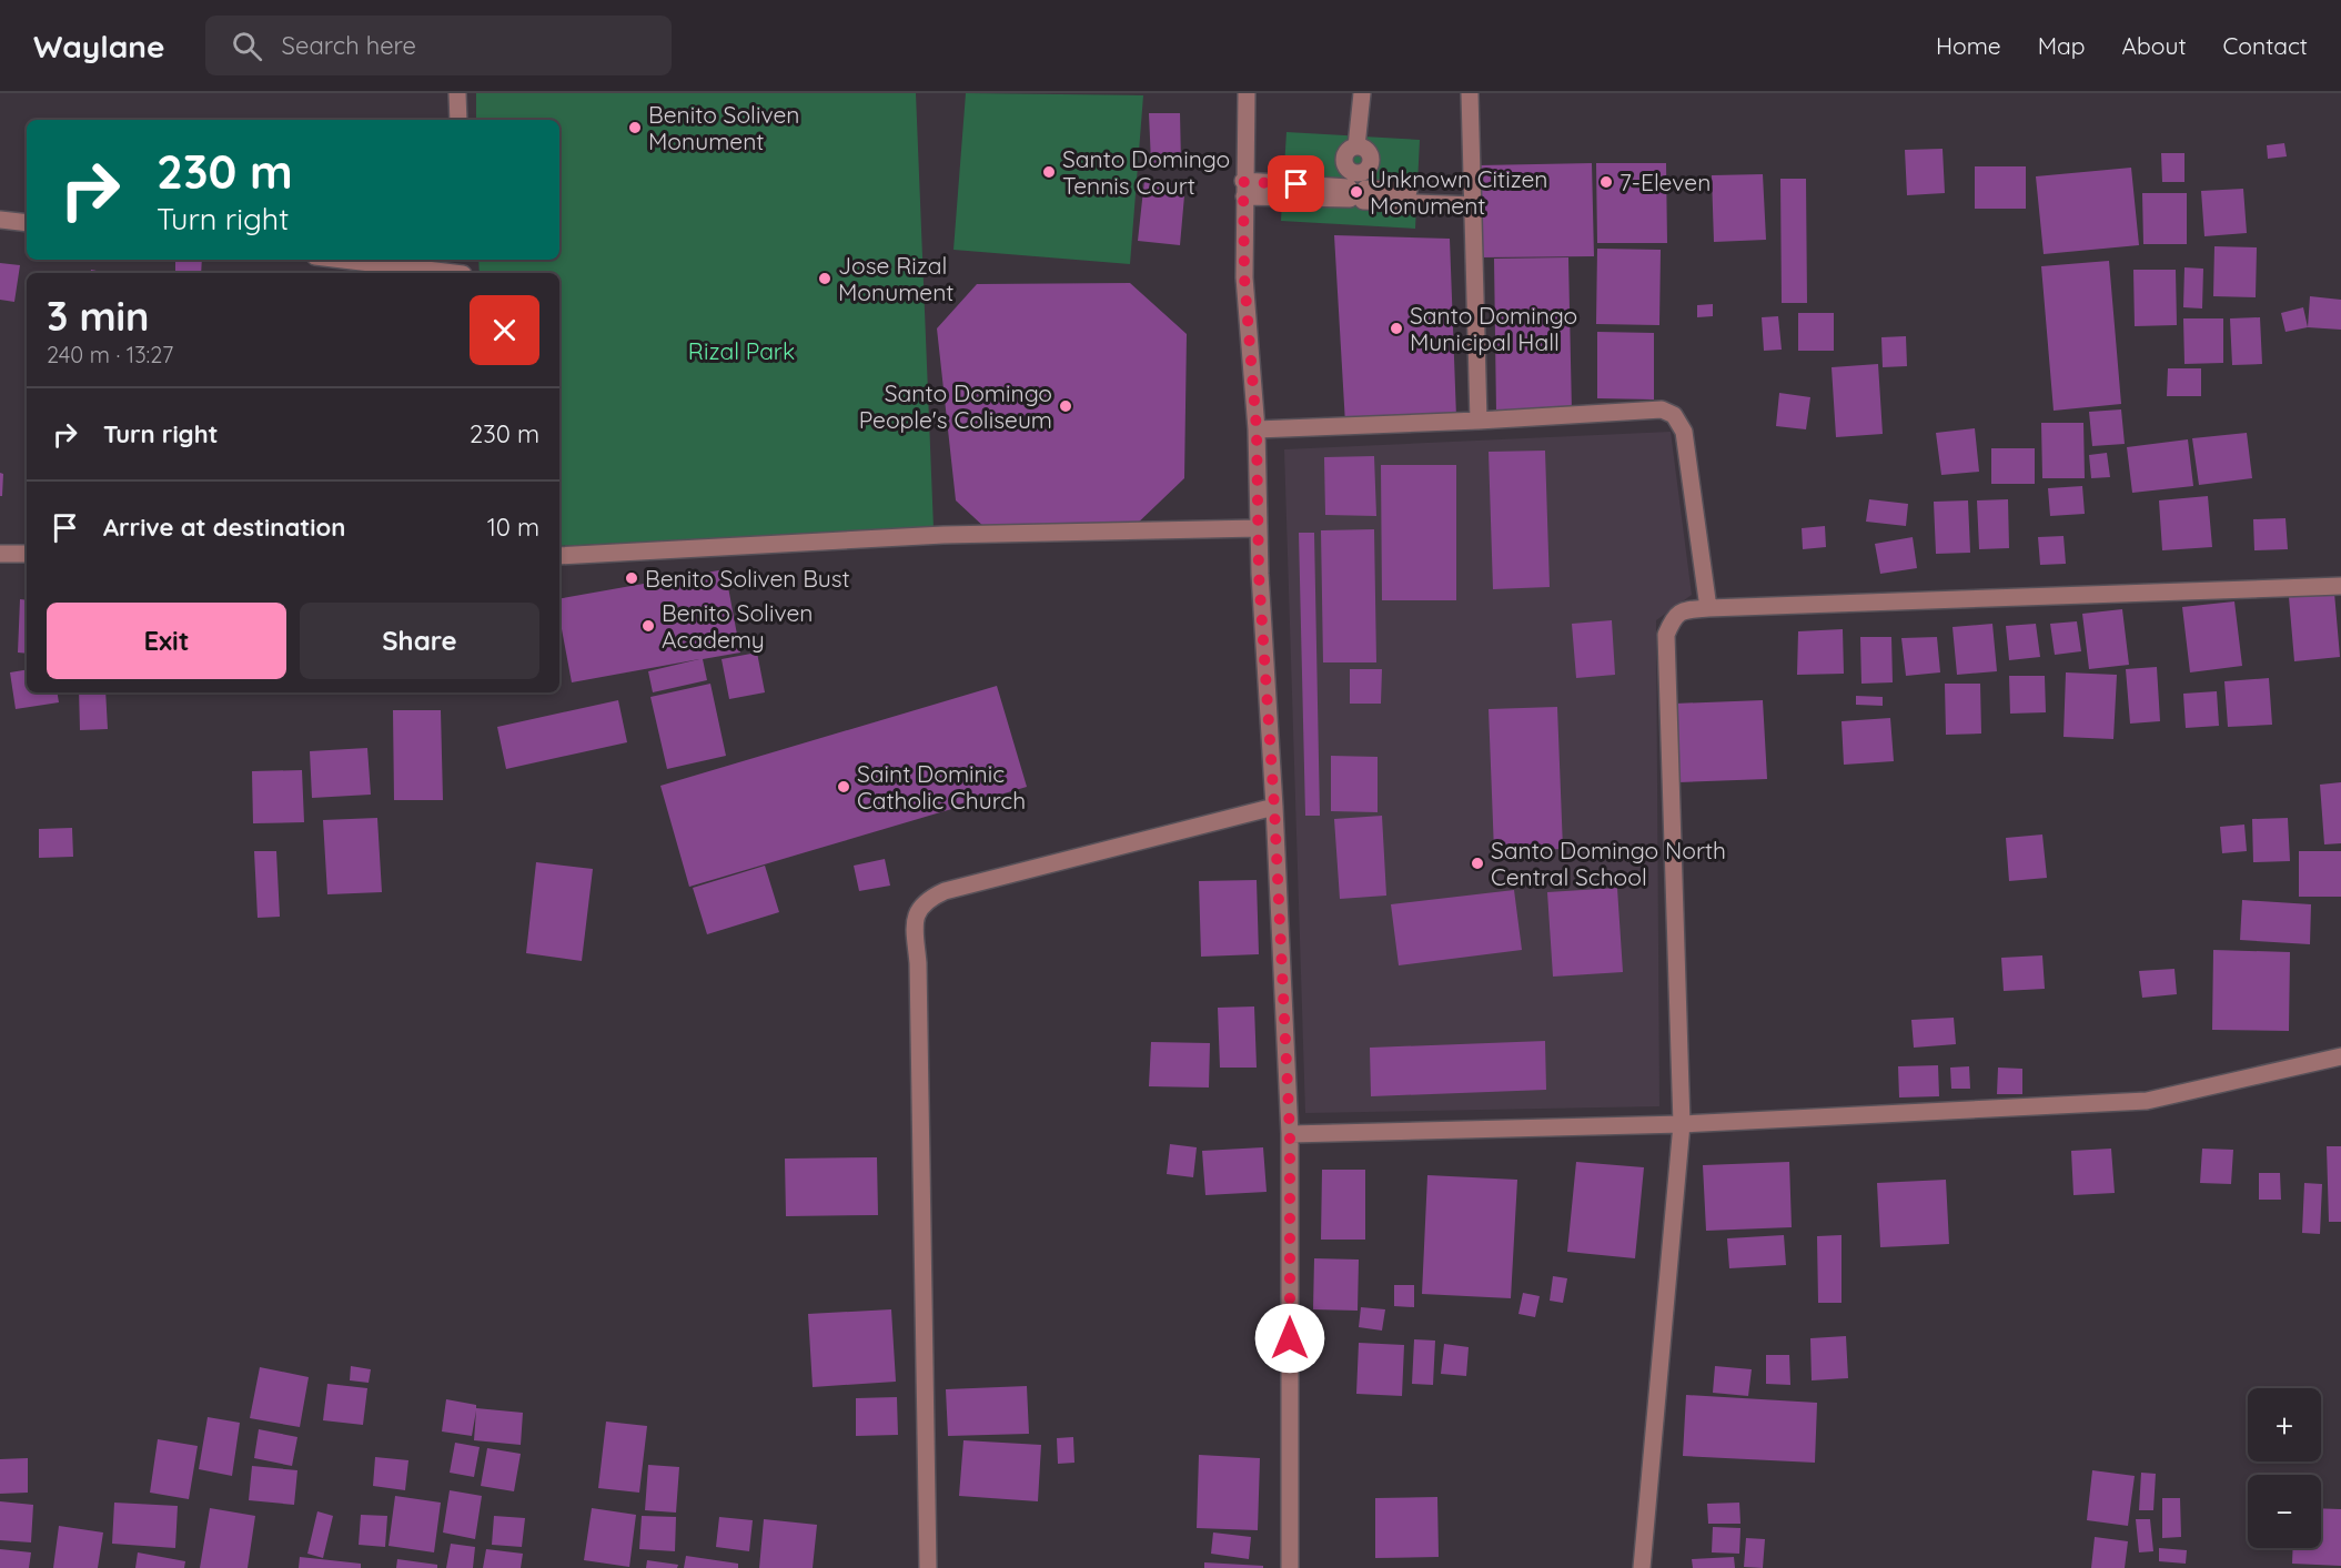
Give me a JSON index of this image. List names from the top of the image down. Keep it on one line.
{"parks":["Rizal Park"],"places":["Benito Soliven Monument","Santo Domingo Tennis Court","7-Eleven","Unknown Citizen Monument","Jose Rizal Monument","Santo Domingo Municipal Hall","Santo Domingo People's Coliseum","Benito Soliven Bust","Benito Soliven Academy","Saint Dominic Catholic Church","Santo Domingo North Central School"],"page":{"header":"Waylane","search":"Search here","nav":["Home","Map","About","Contact"],"turn":["230 m","Turn right"],"heading":["3 min","240 m · 13:27"],"list":[{"name":"Turn right","value":"230 m"},{"name":"Arrive at destination","value":"10 m"}],"buttons":["Exit","Share"],"map_buttons":["+","−"]}}
